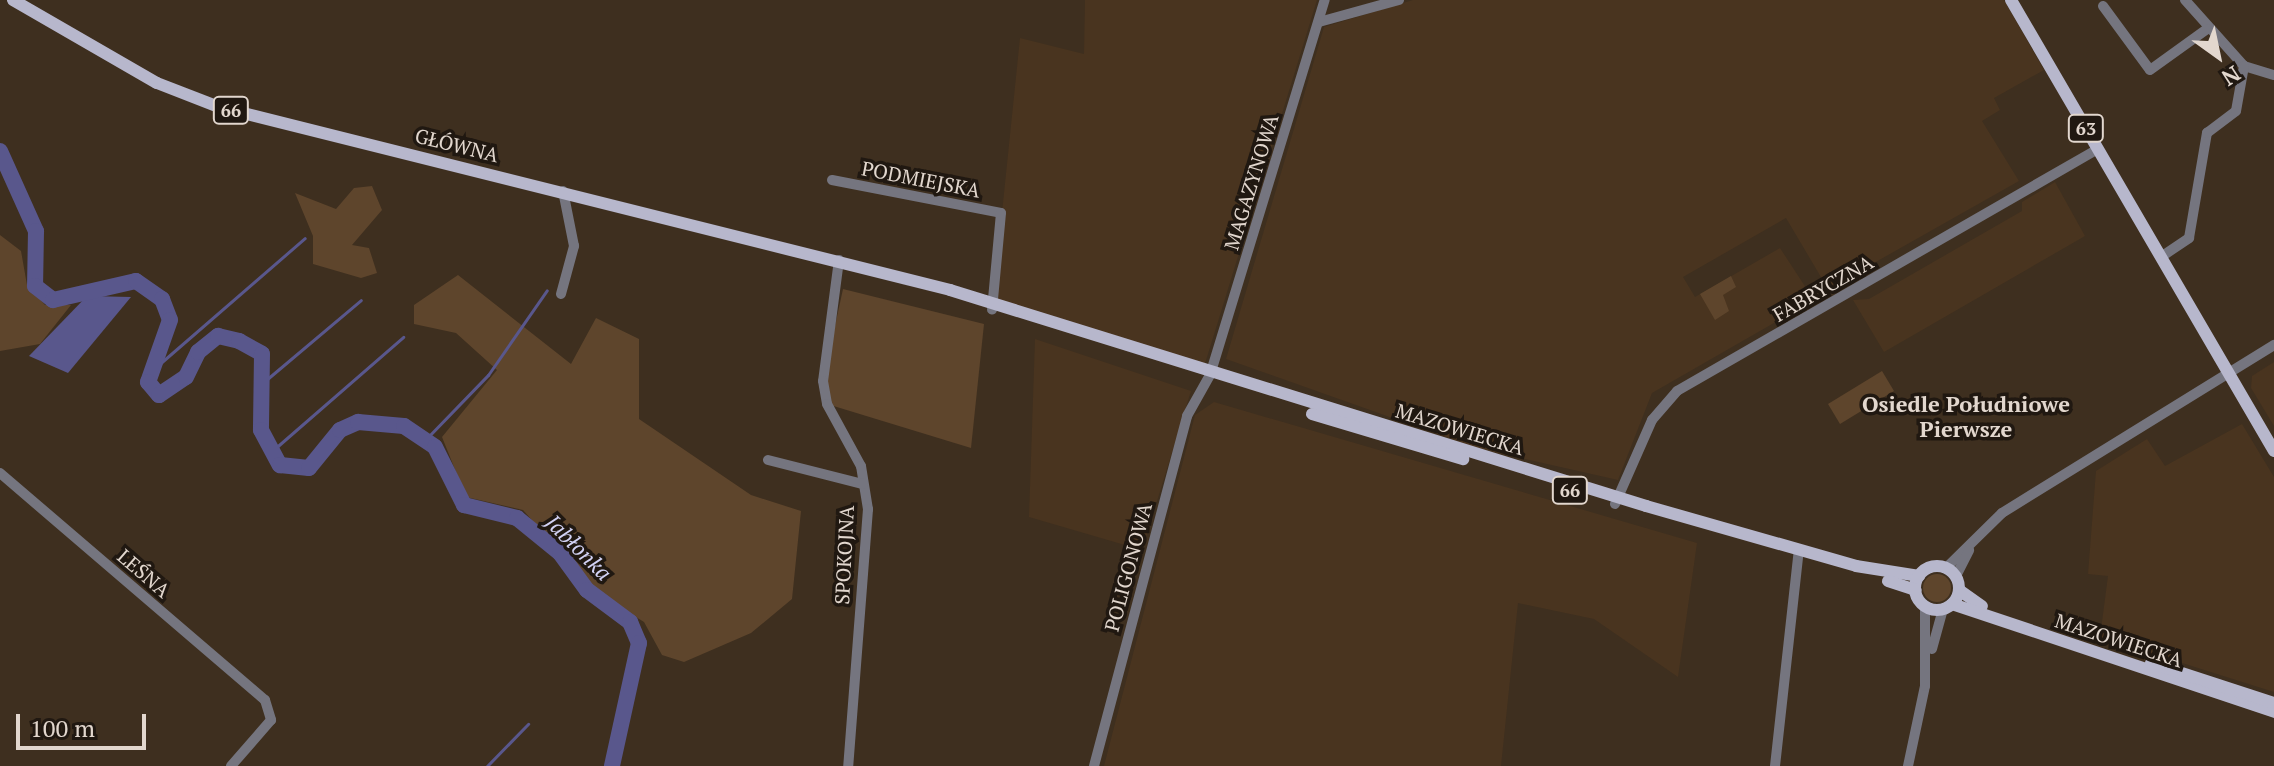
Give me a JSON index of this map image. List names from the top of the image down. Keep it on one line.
{"streets":{"main road":["66","63","GŁÓWNA","MAZOWIECKA"],"street":["PODMIEJSKA","MAGAZYNOWA","FABRYCZNA","SPOKOJNA","POLIGONOWA","LEŚNA"]},"crossings":[["63","FABRYCZNA"],["GŁÓWNA","PODMIEJSKA"],["GŁÓWNA","MAZOWIECKA"],["GŁÓWNA","SPOKOJNA"],["PODMIEJSKA","MAZOWIECKA"],["MAGAZYNOWA","MAZOWIECKA"],["MAGAZYNOWA","POLIGONOWA"],["FABRYCZNA","MAZOWIECKA"],["MAZOWIECKA","POLIGONOWA"]],"districts":["Osiedle Południowe Pierwsze"],"water":["Jabłonka"],"scale_bar":"100 m","north":"bottom right"}
